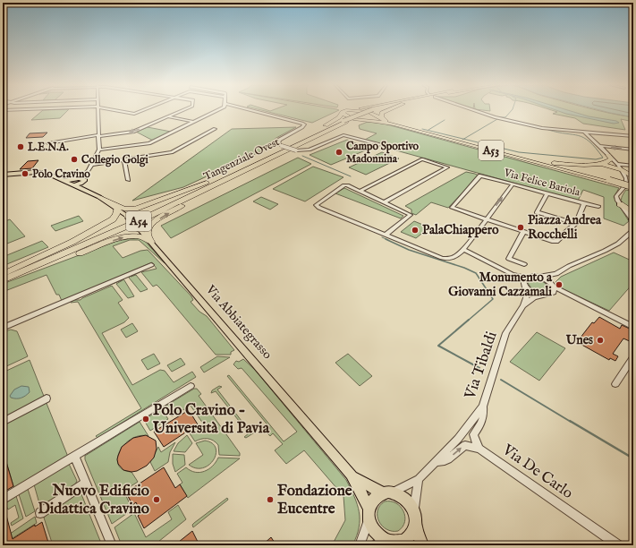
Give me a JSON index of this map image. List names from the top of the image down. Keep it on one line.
{"streets":{"highway":["A53","Tangenziale Ovest","A54"],"main road":["Via Abbiategrasso"],"street":["Via Felice Bariola","Via Tibaldi","Via De Carlo"]},"crossings":[["Via Abbiategrasso","Via Tibaldi"]],"places":["L.E.N.A.","Campo Sportivo Madonnina","Collegio Golgi","Polo Cravino","Piazza Andrea Rocchelli","PalaChiappero","Monumento a Giovanni Cazzamali","Unes","Polo Cravino - Università di Pavia","Nuovo Edificio Didattica Cravino","Fondazione Eucentre"]}
